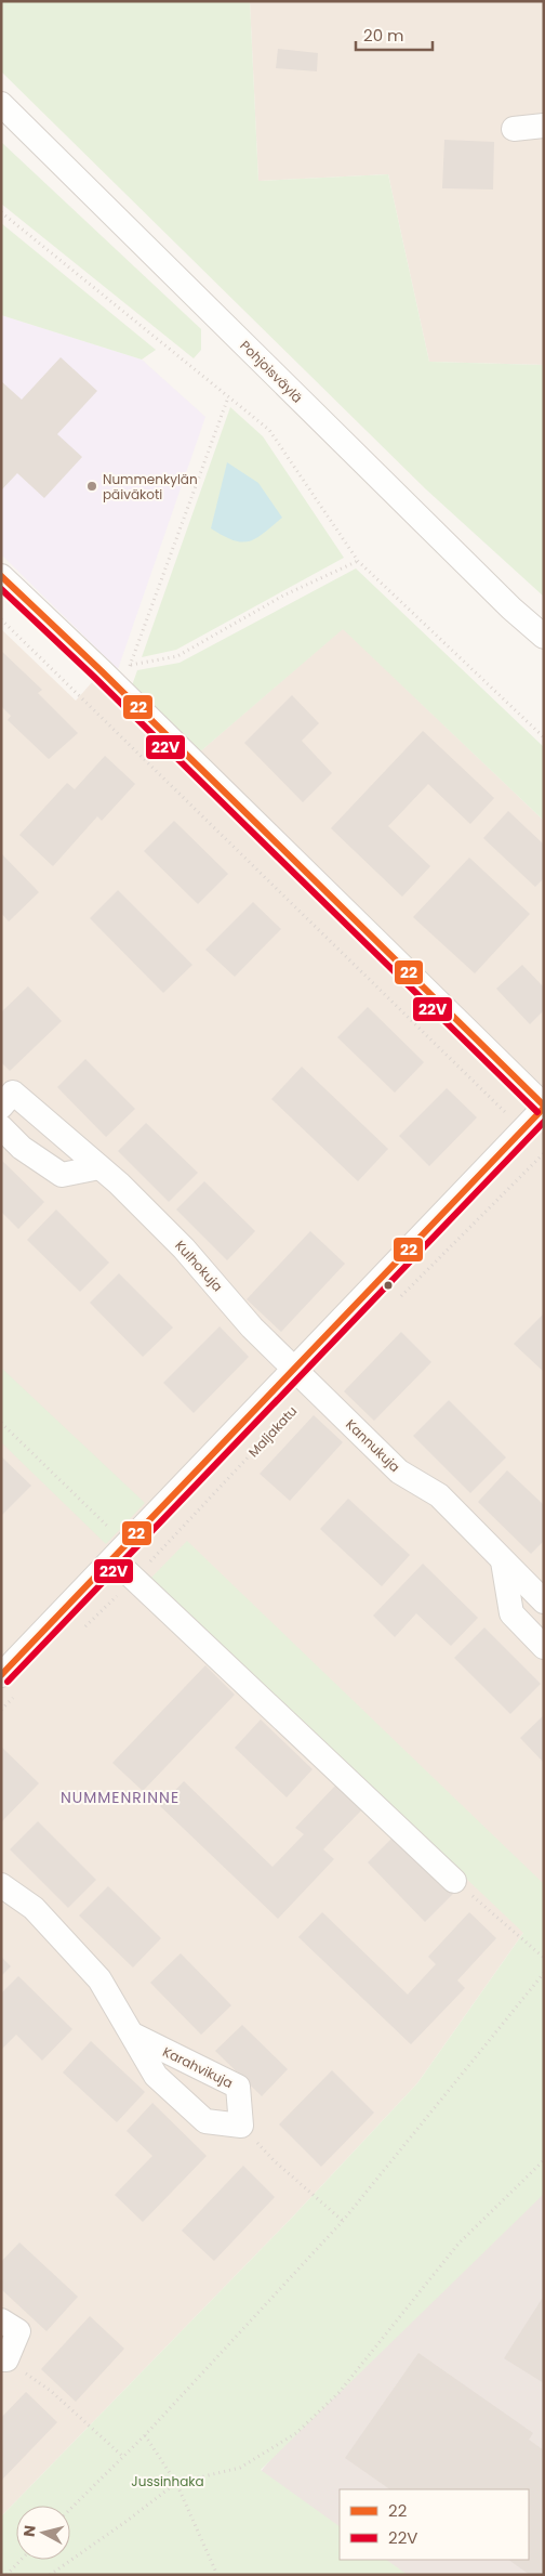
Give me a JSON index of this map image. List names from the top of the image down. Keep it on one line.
{"streets":{"street":["Pohjoisväylä","Kulhokuja","Maljakatu","Kannukuja","Karahvikuja"]},"crossings":[["Kulhokuja","Maljakatu"],["Kulhokuja","Kannukuja"],["Maljakatu","Kannukuja"]],"districts":["NUMMENRINNE"],"parks":["Jussinhaka"],"places":["Nummenkylän päiväkoti"],"lines":["transit line 22","transit line 22V"],"legend":["22","22V"],"scale_bar":"20 m","north":"left"}
